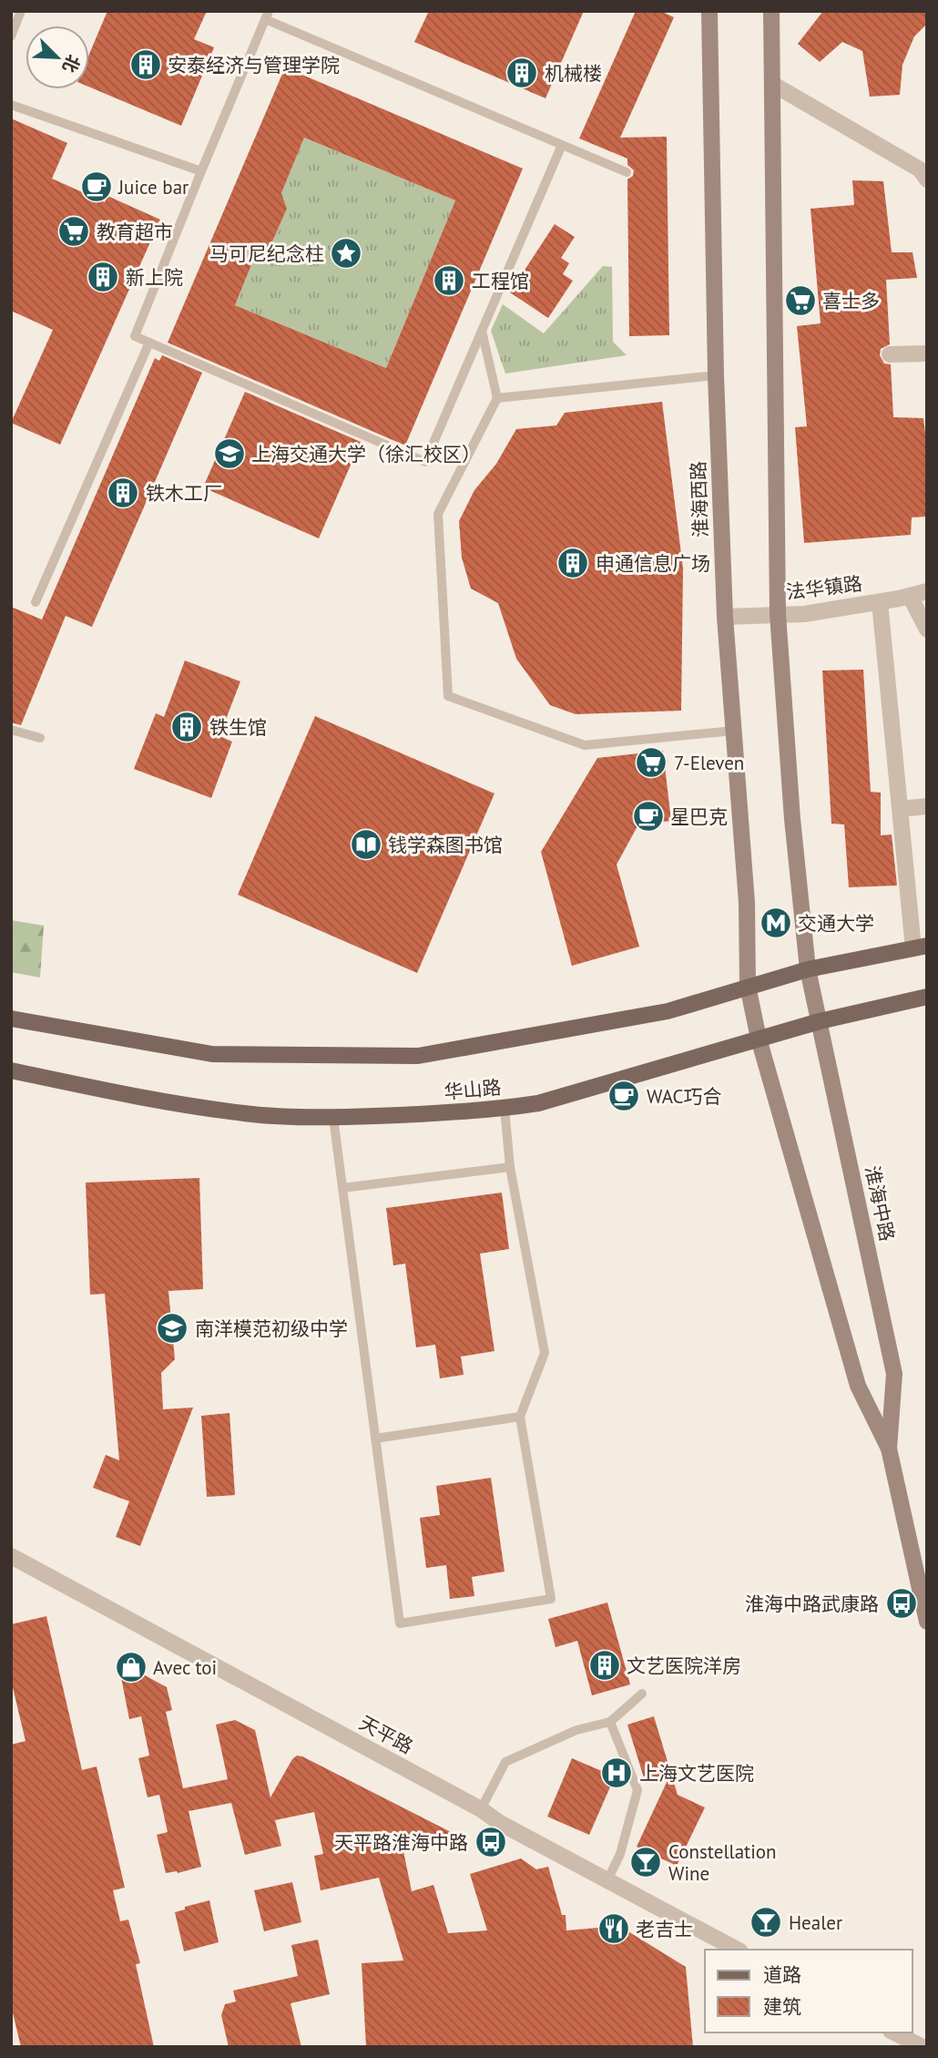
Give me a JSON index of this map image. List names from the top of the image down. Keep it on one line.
{"streets":{"main road":["淮海西路","华山路","淮海中路"],"street":["法华镇路","天平路"]},"crossings":[["淮海西路","法华镇路"],["淮海西路","华山路"],["淮海西路","淮海中路"],["华山路","淮海中路"]],"places":{"building":["安泰经济与管理学院","机械楼","新上院","工程馆","铁木工厂","申通信息广场","铁生馆","文艺医院洋房"],"cafe":["Juice bar","星巴克","WAC巧合"],"supermarket":["教育超市","喜士多","7-Eleven"],"place":["马可尼纪念柱"],"school or university":["上海交通大学（徐汇校区）","南洋模范初级中学"],"library":["钱学森图书馆"],"metro station":["交通大学"],"bus stop":["淮海中路武康路","天平路淮海中路"],"shop":["Avec toi"],"hospital":["上海文艺医院"],"bar":["Constellation Wine","Healer"],"restaurant":["老吉士"]},"legend":["道路","建筑"],"north":"bottom right"}
